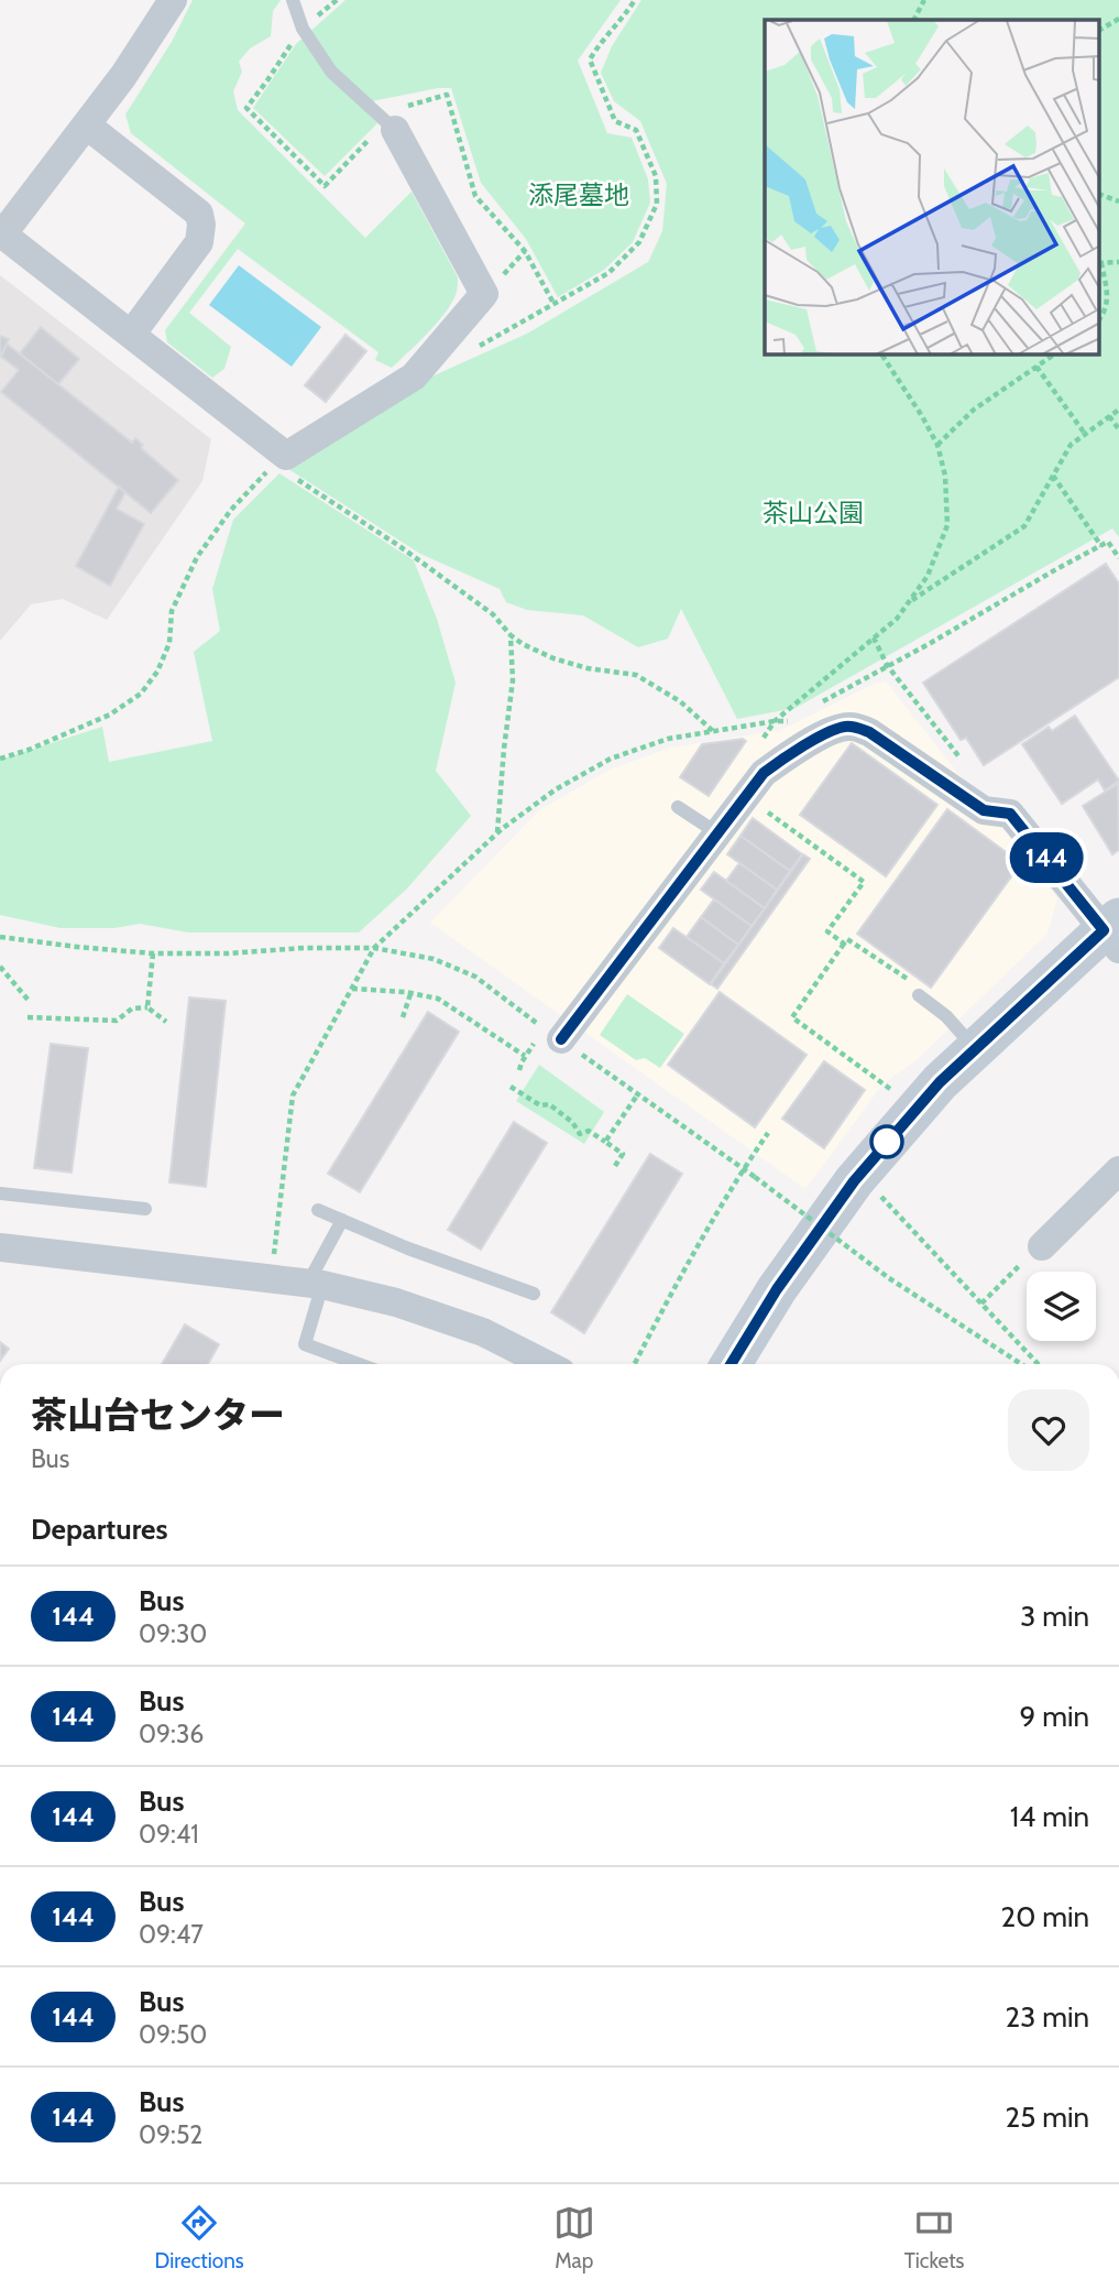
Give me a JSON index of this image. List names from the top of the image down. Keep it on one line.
{"parks":["添尾墓地","茶山公園"],"lines":["bus line 144"],"page":{"on_map":"144","heading":[["茶山台センター","Bus"],"Departures"],"list":[{"mark":"144","name":"Bus","note":"09:30","value":"3 min"},{"mark":"144","name":"Bus","note":"09:36","value":"9 min"},{"mark":"144","name":"Bus","note":"09:41","value":"14 min"},{"mark":"144","name":"Bus","note":"09:47","value":"20 min"},{"mark":"144","name":"Bus","note":"09:50","value":"23 min"},{"mark":"144","name":"Bus","note":"09:52","value":"25 min"}],"tabs":["Directions","Map","Tickets"]}}
